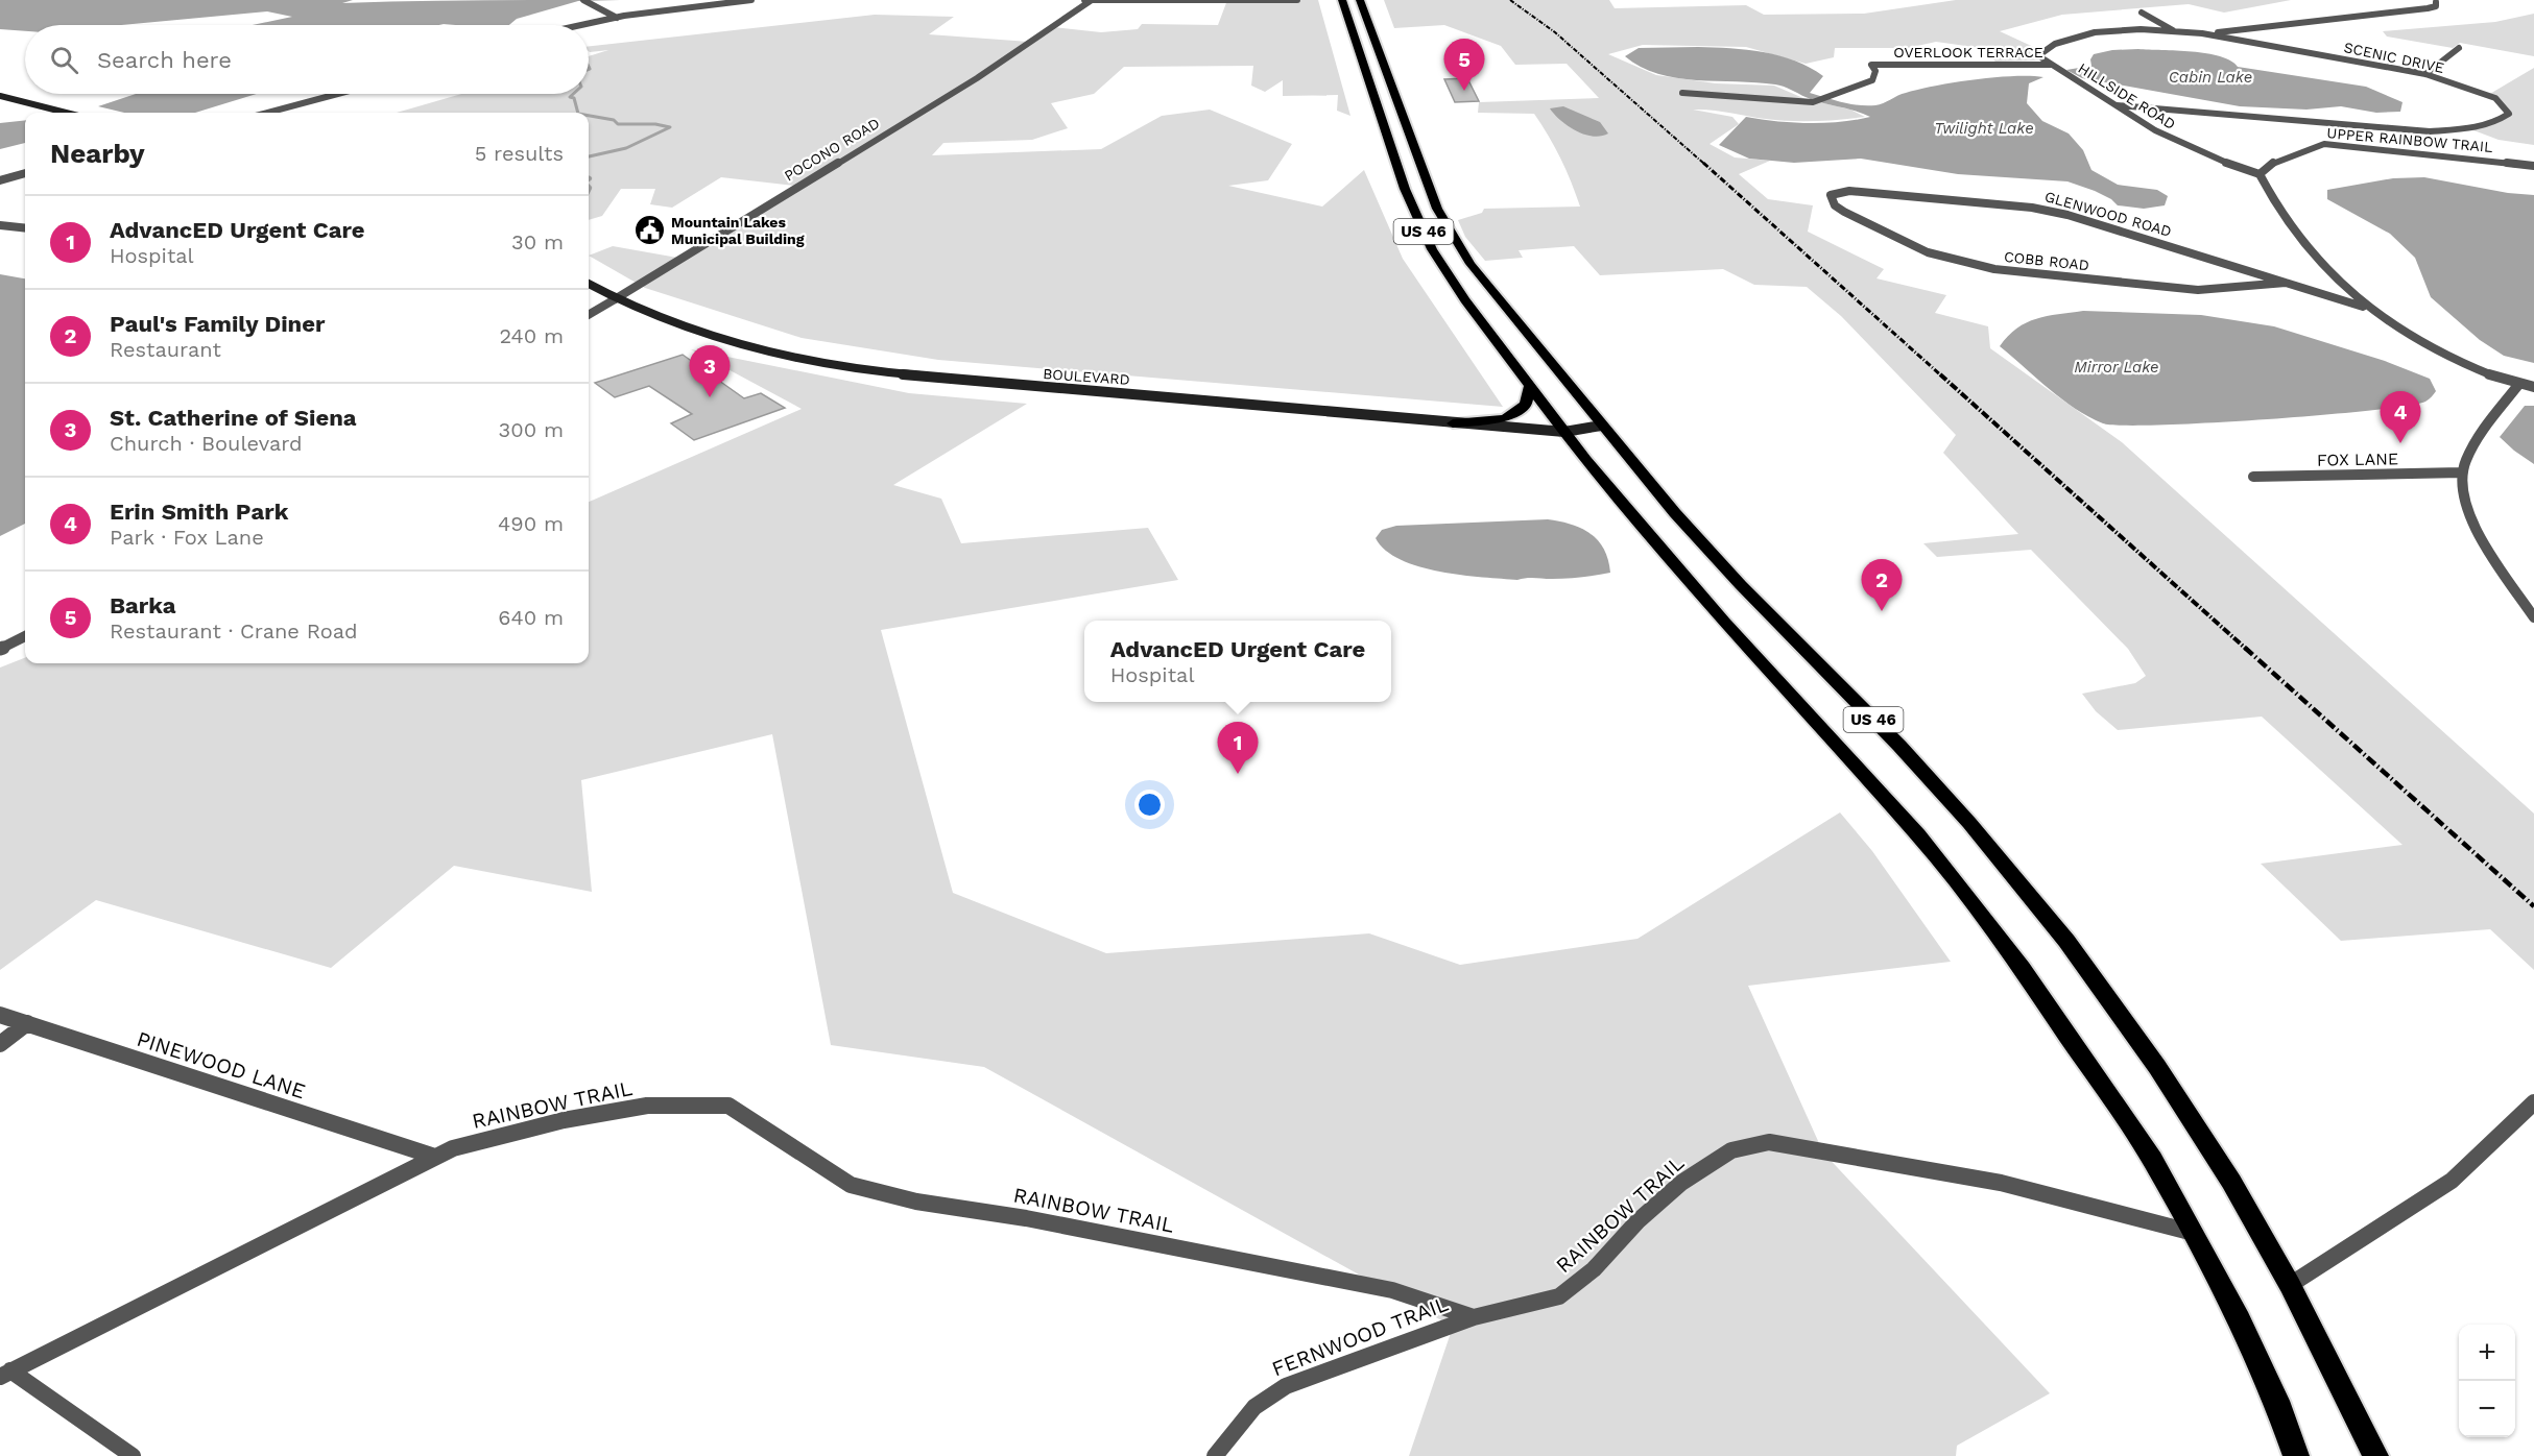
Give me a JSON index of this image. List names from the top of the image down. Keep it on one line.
{"streets":{"highway":["US 46"],"main road":["BOULEVARD"],"street":["OVERLOOK TERRACE","SCENIC DRIVE","HILLSIDE ROAD","UPPER RAINBOW TRAIL","POCONO ROAD","GLENWOOD ROAD","COBB ROAD","FOX LANE","PINEWOOD LANE","RAINBOW TRAIL","FERNWOOD TRAIL"]},"crossings":[["OVERLOOK TERRACE","SCENIC DRIVE"],["OVERLOOK TERRACE","HILLSIDE ROAD"],["SCENIC DRIVE","HILLSIDE ROAD"],["HILLSIDE ROAD","UPPER RAINBOW TRAIL"],["POCONO ROAD","BOULEVARD"],["GLENWOOD ROAD","COBB ROAD"],["US 46","BOULEVARD"],["US 46","RAINBOW TRAIL"],["PINEWOOD LANE","RAINBOW TRAIL"],["RAINBOW TRAIL","FERNWOOD TRAIL"]],"water":["Cabin Lake","Twilight Lake","Mirror Lake"],"places":{"public building":["Mountain Lakes Municipal Building"]},"page":{"search":"Search here","pins":["5","3","4","2","1"],"heading":["Nearby","5 results"],"list":[{"mark":"1","name":"AdvancED Urgent Care","note":"Hospital","value":"30 m"},{"mark":"2","name":"Paul's Family Diner","note":"Restaurant","value":"240 m"},{"mark":"3","name":"St. Catherine of Siena","note":"Church · Boulevard","value":"300 m"},{"mark":"4","name":"Erin Smith Park","note":"Park · Fox Lane","value":"490 m"},{"mark":"5","name":"Barka","note":"Restaurant · Crane Road","value":"640 m"}],"popup":["AdvancED Urgent Care","Hospital"],"map_buttons":["+","−"]}}
